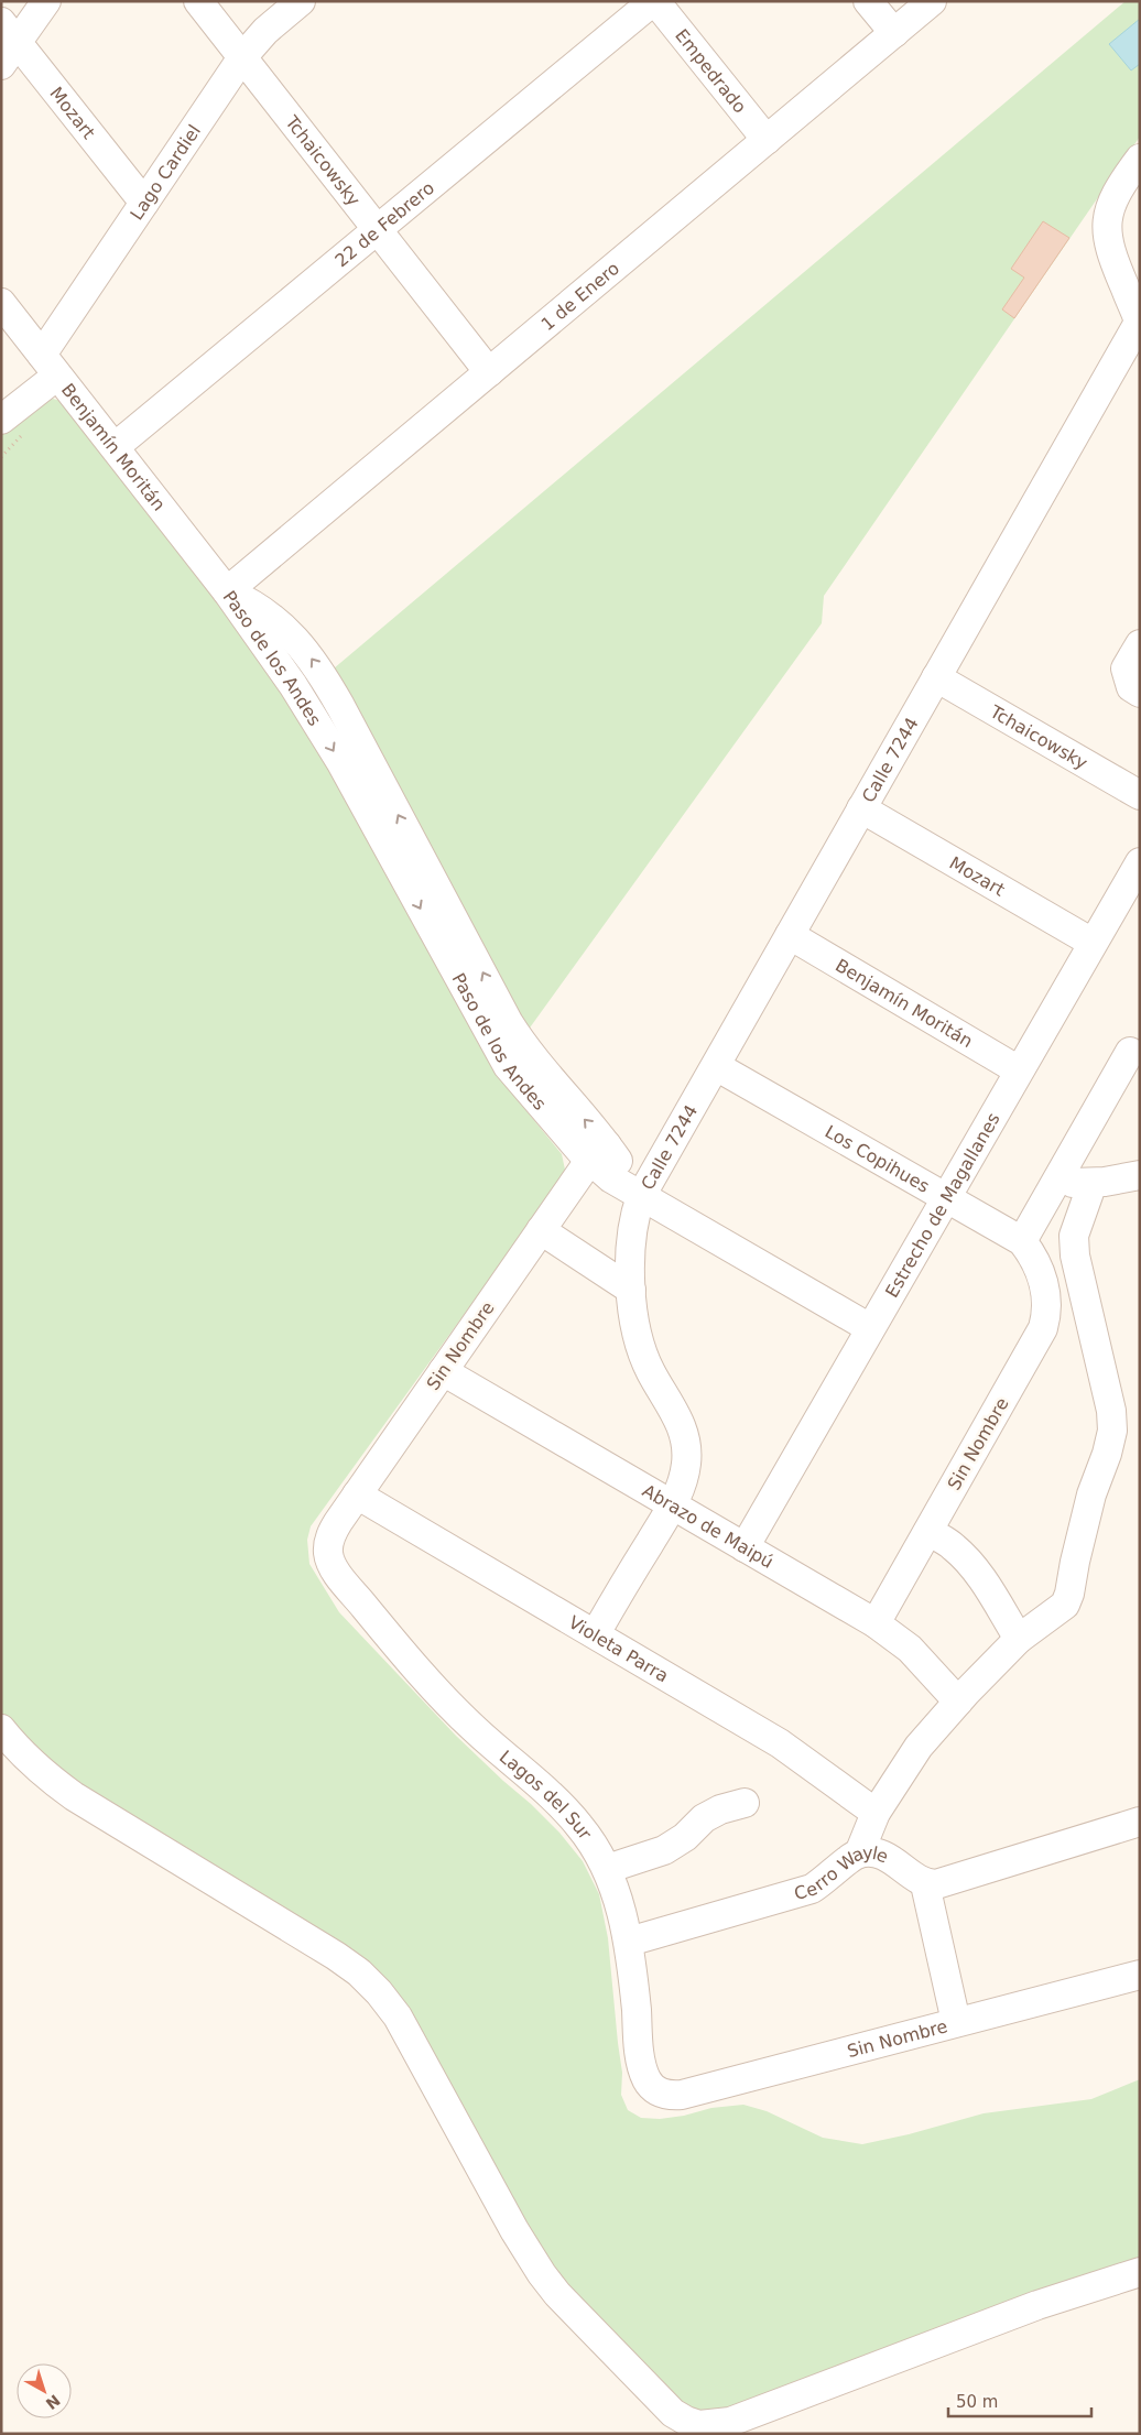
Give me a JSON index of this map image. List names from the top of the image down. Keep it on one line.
{"streets":{"street":["Empedrado","Mozart","Tchaicowsky","Lago Cardiel","22 de Febrero","1 de Enero","Benjamín Moritán","Paso de los Andes","Calle 7244","Los Copihues","Estrecho de Magallanes","Sin Nombre","Abrazo de Maipú","Violeta Parra","Lagos del Sur","Cerro Wayle"]},"crossings":[["Empedrado","22 de Febrero"],["Empedrado","1 de Enero"],["Mozart","Lago Cardiel"],["Mozart","Calle 7244"],["Mozart","Estrecho de Magallanes"],["Tchaicowsky","Lago Cardiel"],["Tchaicowsky","22 de Febrero"],["Tchaicowsky","1 de Enero"],["Tchaicowsky","Calle 7244"],["Lago Cardiel","Benjamín Moritán"],["22 de Febrero","Benjamín Moritán"],["1 de Enero","Benjamín Moritán"],["1 de Enero","Paso de los Andes"],["Benjamín Moritán","Paso de los Andes"],["Benjamín Moritán","Calle 7244"],["Benjamín Moritán","Estrecho de Magallanes"],["Paso de los Andes","Calle 7244"],["Paso de los Andes","Estrecho de Magallanes"],["Paso de los Andes","Sin Nombre"],["Calle 7244","Los Copihues"],["Los Copihues","Estrecho de Magallanes"],["Los Copihues","Sin Nombre"],["Estrecho de Magallanes","Abrazo de Maipú"],["Sin Nombre","Abrazo de Maipú"],["Sin Nombre","Violeta Parra"],["Sin Nombre","Lagos del Sur"],["Lagos del Sur","Cerro Wayle"]],"scale_bar":"50 m","north":"bottom right"}
